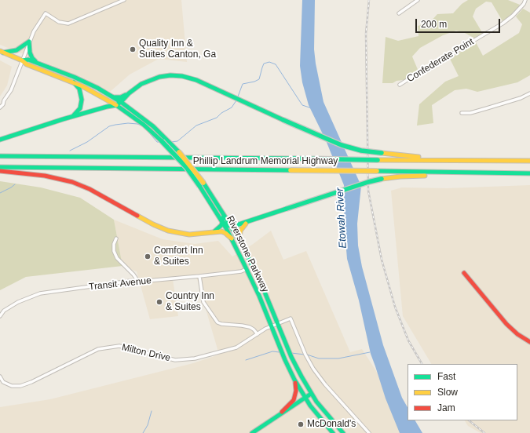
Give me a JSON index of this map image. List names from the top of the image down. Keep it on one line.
{"streets":{"main road":["Phillip Landrum Memorial Highway","Riverstone Parkway"],"street":["Confederate Point","Transit Avenue","Milton Drive"]},"crossings":[["Riverstone Parkway","Transit Avenue"],["Riverstone Parkway","Milton Drive"]],"water":["Etowah River"],"places":["Quality Inn & Suites Canton, Ga","Comfort Inn & Suites","Country Inn & Suites","McDonald's"],"legend":["Fast","Slow","Jam"],"scale_bar":"200 m"}
